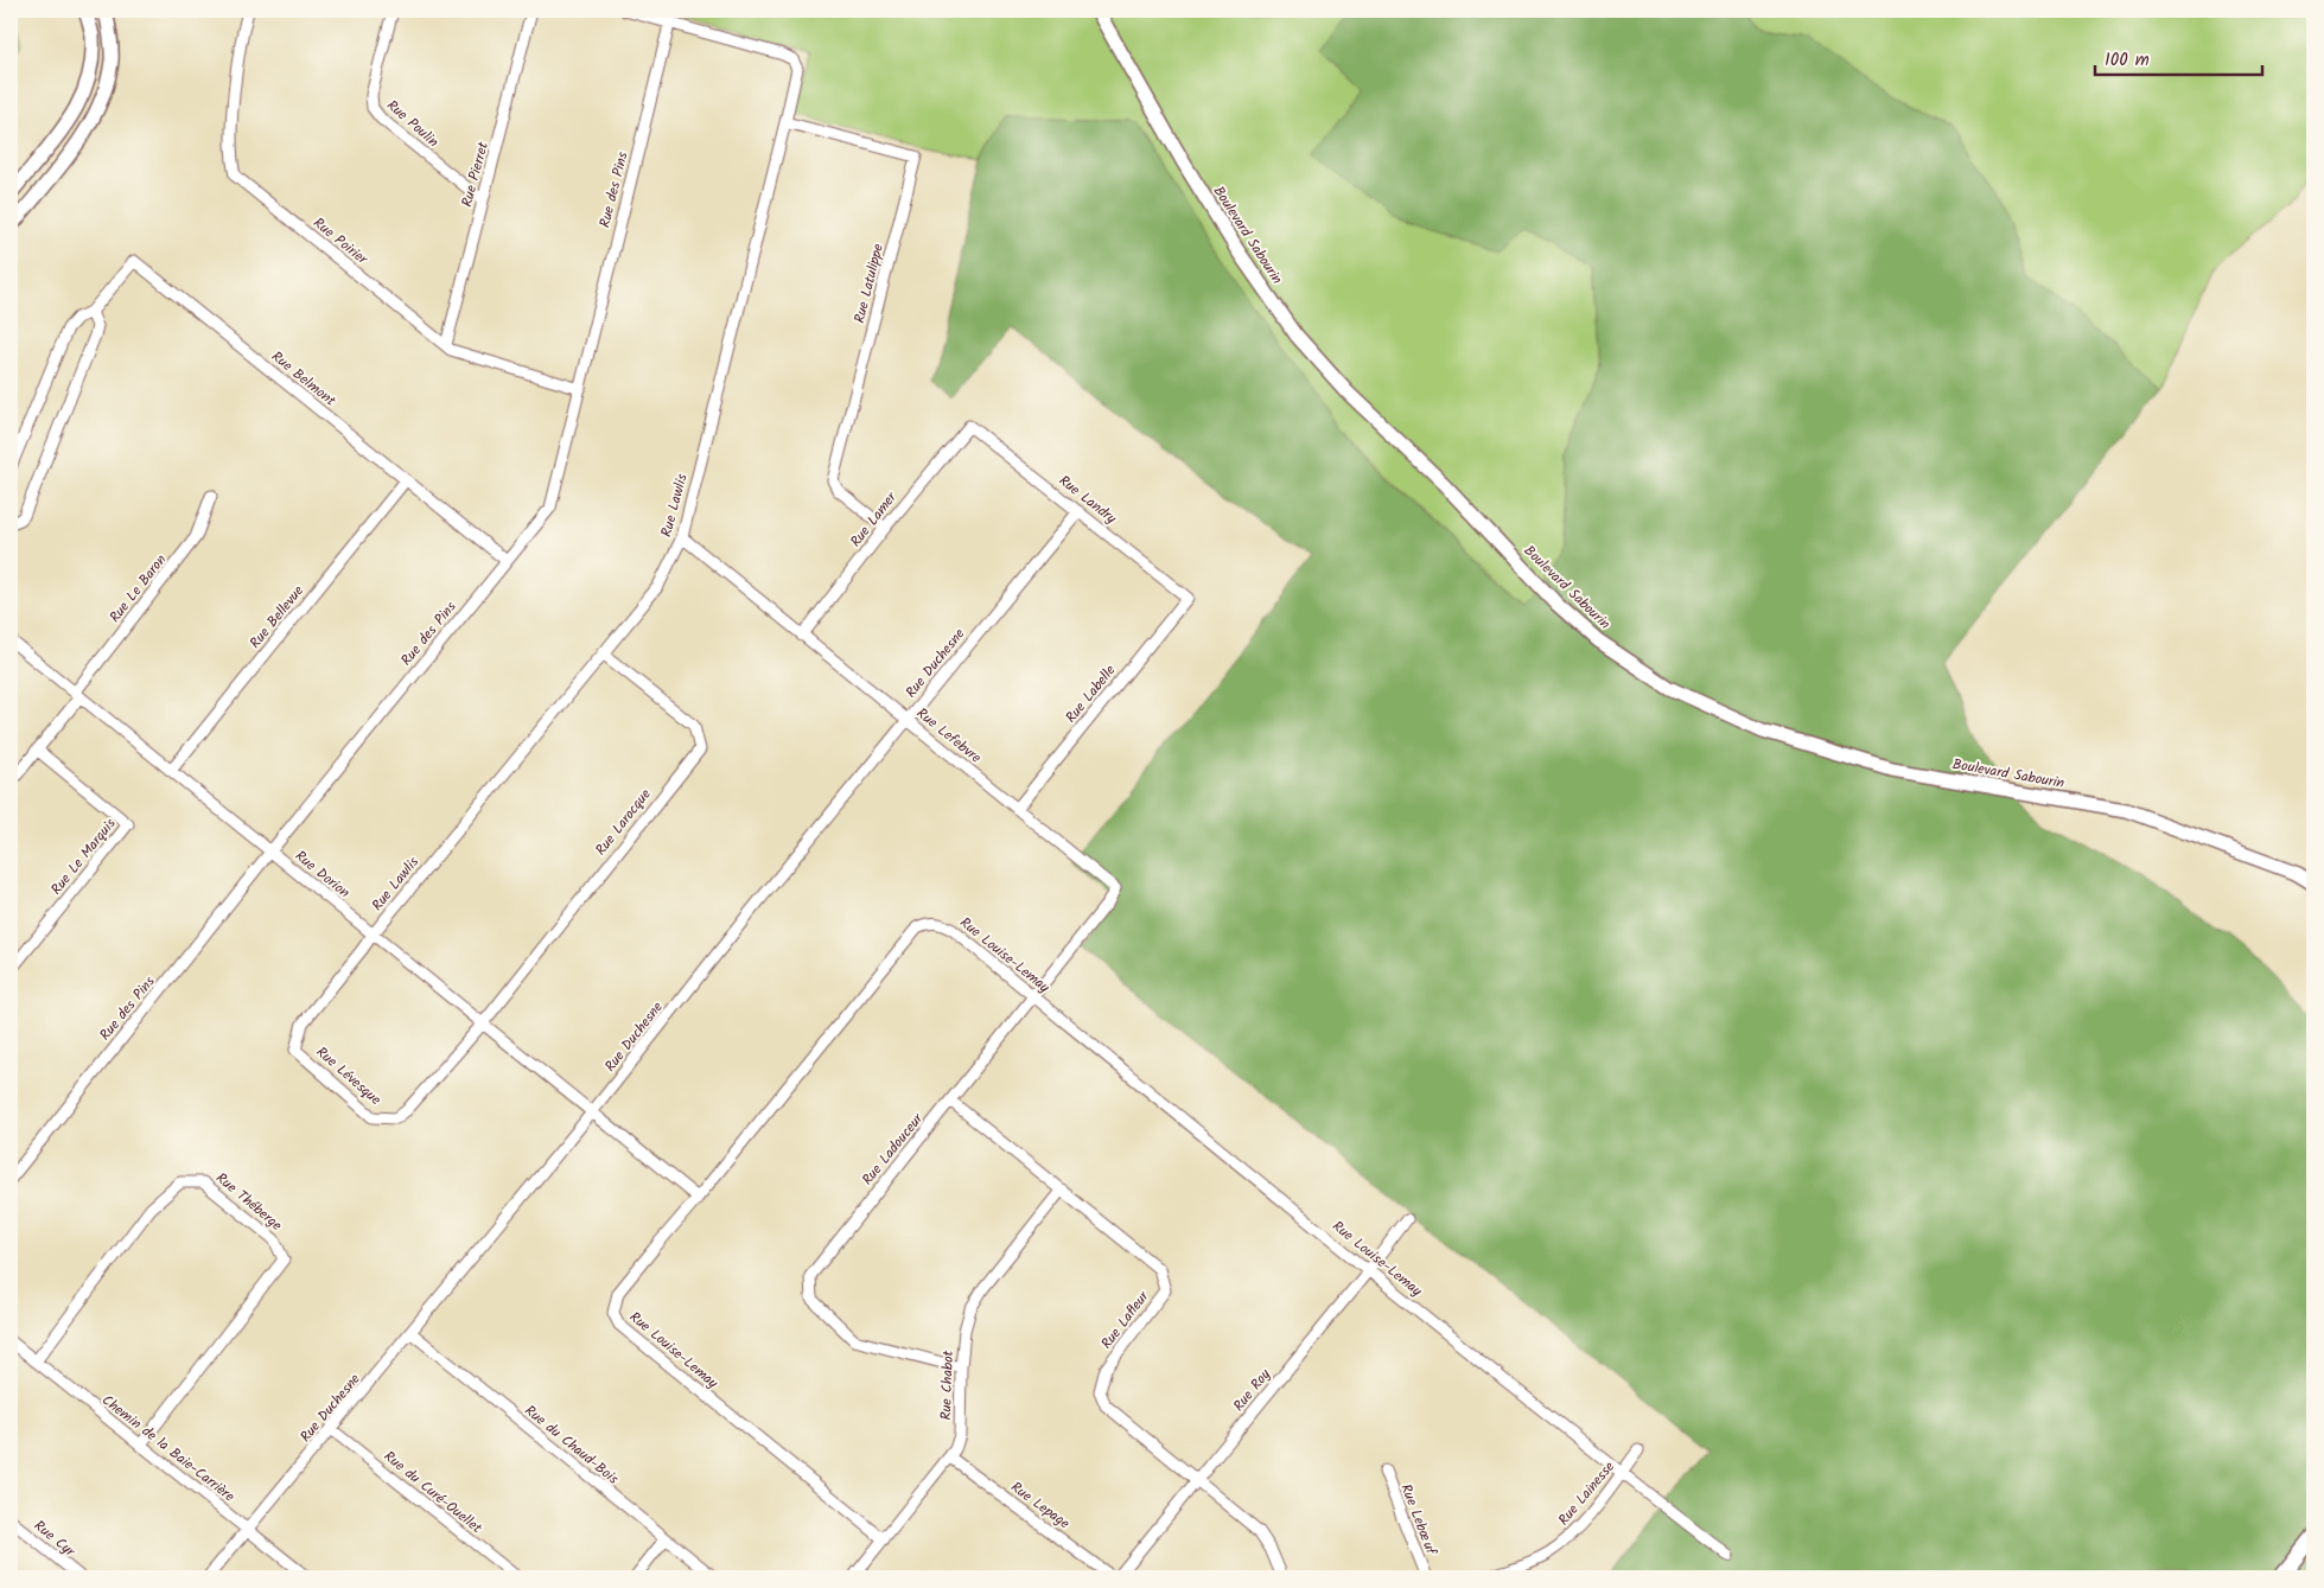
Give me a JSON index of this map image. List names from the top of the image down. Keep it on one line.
{"streets":{"street":["Rue Poulin","Rue Pierret","Rue des Pins","Boulevard Sabourin","Rue Poirier","Rue Latulippe","Rue Belmont","Rue Landry","Rue Lawlis","Rue Lamer","Rue Le Baron","Rue Bellevue","Rue Duchesne","Rue Labelle","Rue Lefebvre","Rue Larocque","Rue Le Marquis","Rue Dorion","Rue Louise-Lemay","Rue Lévesque","Rue Ladouceur","Rue Théberge","Rue Lafleur","Rue Chabot","Rue Roy","Rue du Chaud-Bois","Chemin de la Baie-Carrière","Rue du Curé-Ouellet","Rue Lainesse","Rue Lepage","Rue Lebœuf","Rue Cyr"]},"crossings":[["Rue Poulin","Rue Pierret"],["Rue Pierret","Rue Poirier"],["Rue des Pins","Rue Poirier"],["Rue des Pins","Rue Belmont"],["Rue des Pins","Rue Lawlis"],["Rue des Pins","Rue Dorion"],["Rue Latulippe","Rue Lawlis"],["Rue Latulippe","Rue Lamer"],["Rue Belmont","Rue Bellevue"],["Rue Landry","Rue Lamer"],["Rue Landry","Rue Duchesne"],["Rue Landry","Rue Labelle"],["Rue Lawlis","Rue Lefebvre"],["Rue Lawlis","Rue Larocque"],["Rue Lawlis","Rue Dorion"],["Rue Lawlis","Rue Lévesque"],["Rue Lamer","Rue Lefebvre"],["Rue Le Baron","Rue Le Marquis"],["Rue Le Baron","Rue Dorion"],["Rue Bellevue","Rue Dorion"],["Rue Duchesne","Rue Lefebvre"],["Rue Duchesne","Rue Dorion"],["Rue Duchesne","Rue du Chaud-Bois"],["Rue Duchesne","Chemin de la Baie-Carrière"],["Rue Duchesne","Rue du Curé-Ouellet"],["Rue Labelle","Rue Lefebvre"],["Rue Lefebvre","Rue Ladouceur"],["Rue Larocque","Rue Dorion"],["Rue Larocque","Rue Lévesque"],["Rue Dorion","Rue Louise-Lemay"],["Rue Dorion","Rue Lévesque"],["Rue Louise-Lemay","Rue Ladouceur"],["Rue Louise-Lemay","Rue Chabot"],["Rue Louise-Lemay","Rue Roy"],["Rue Louise-Lemay","Rue Lainesse"],["Rue Ladouceur","Rue Lafleur"],["Rue Ladouceur","Rue Chabot"],["Rue Théberge","Chemin de la Baie-Carrière"],["Rue Lafleur","Rue Chabot"],["Rue Lafleur","Rue Roy"],["Rue Chabot","Rue Lepage"],["Rue Roy","Rue Lepage"]],"scale_bar":"100 m"}
